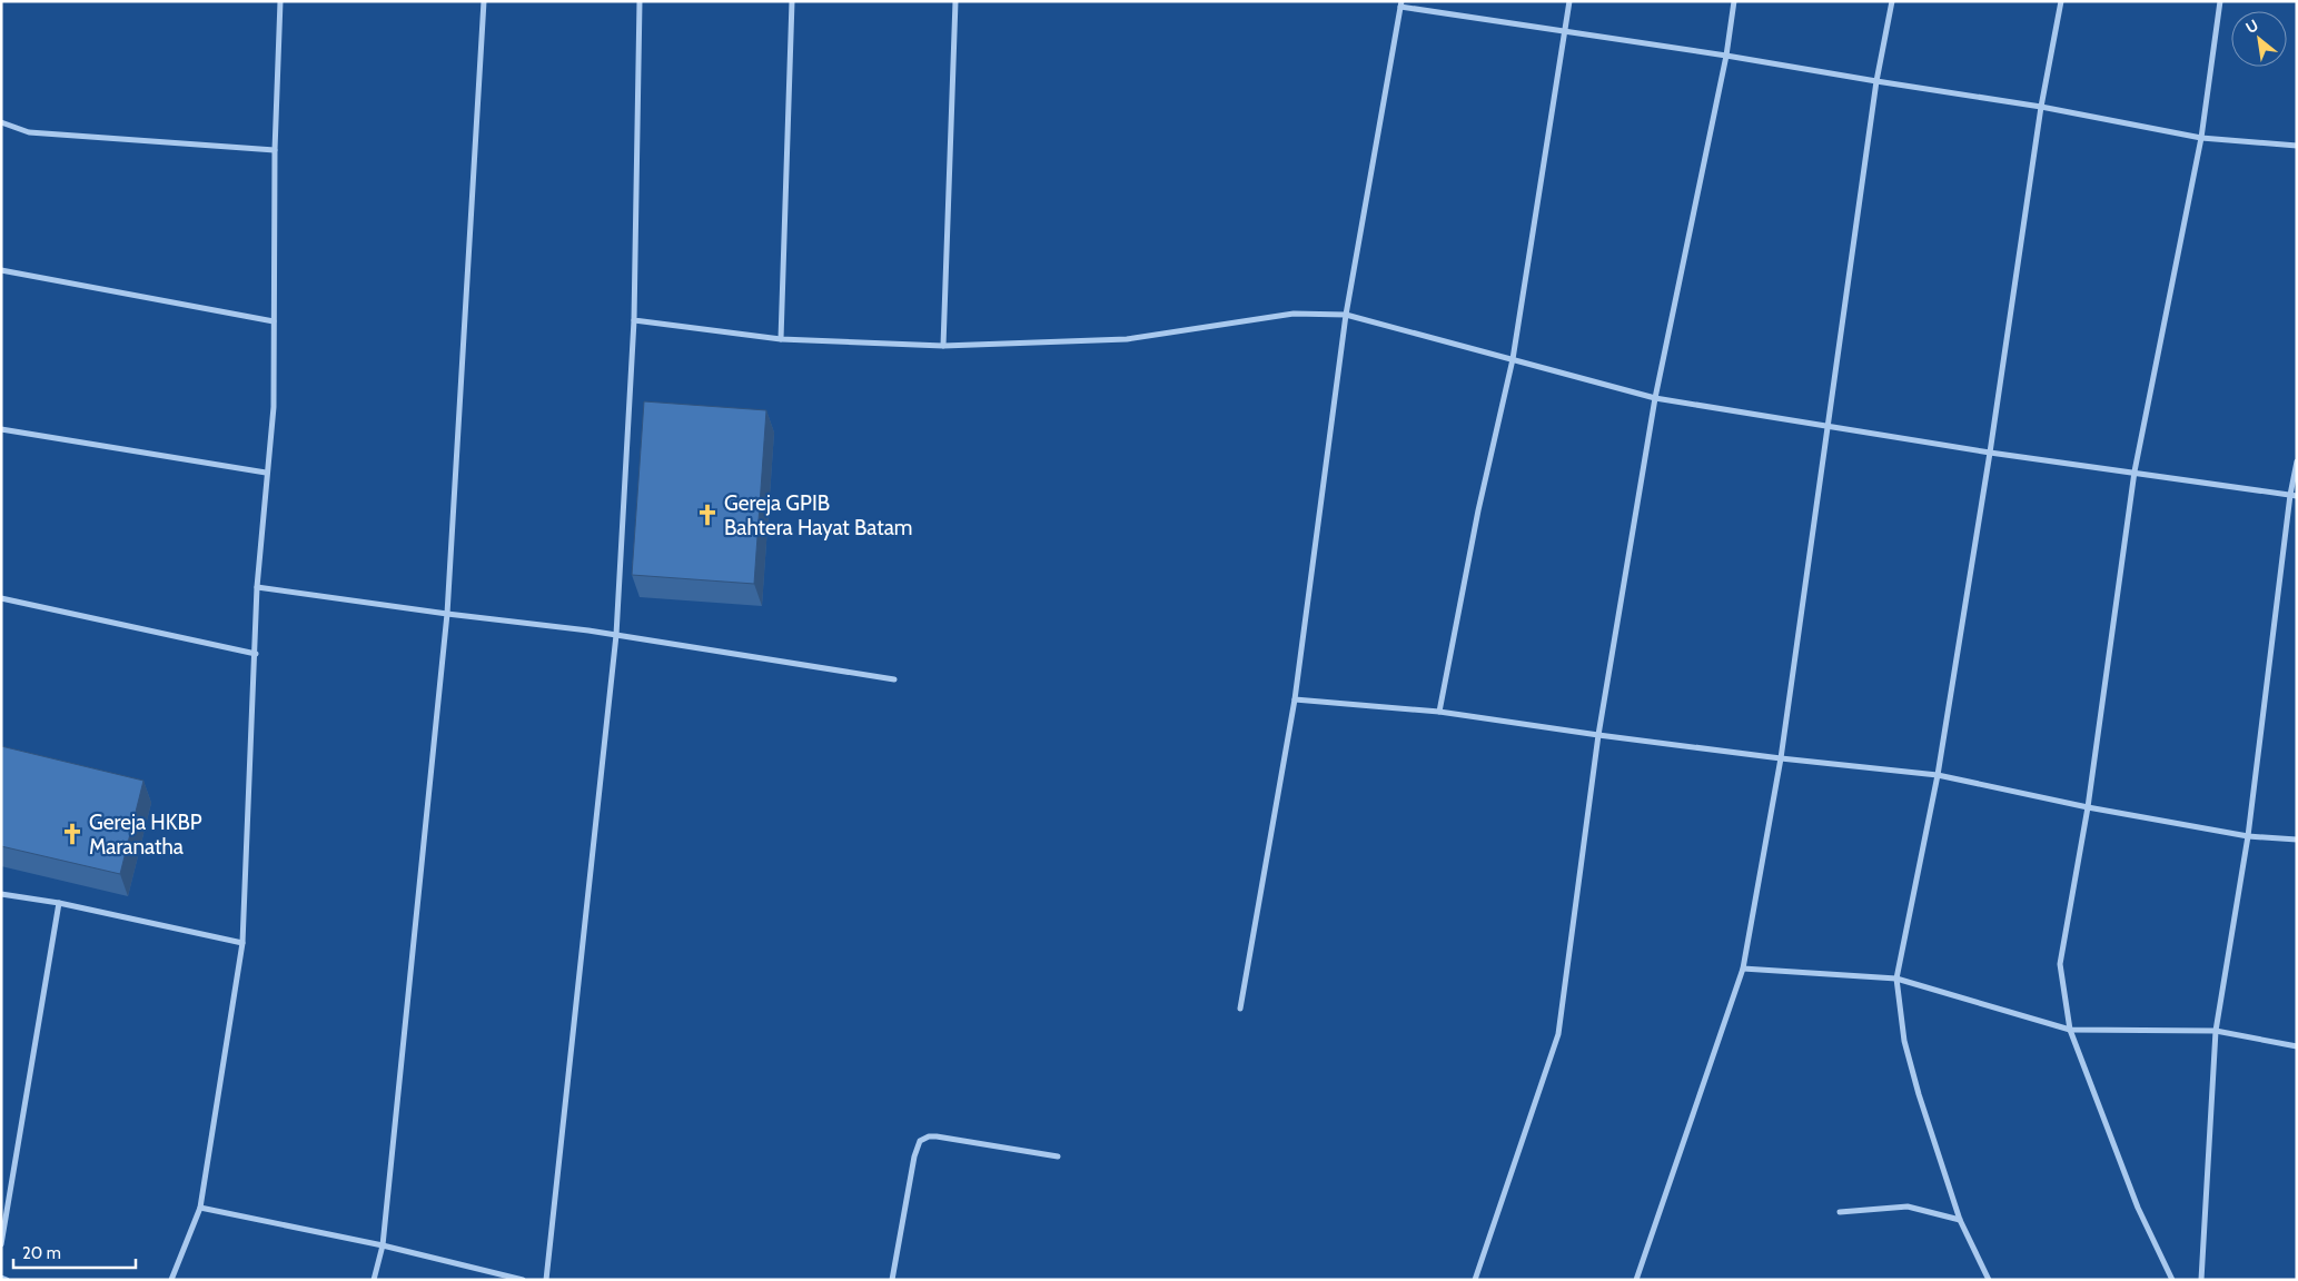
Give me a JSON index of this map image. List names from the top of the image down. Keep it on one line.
{"places":{"church":["Gereja GPIB Bahtera Hayat Batam","Gereja HKBP Maranatha"]},"scale_bar":"20 m","north":"top left"}
